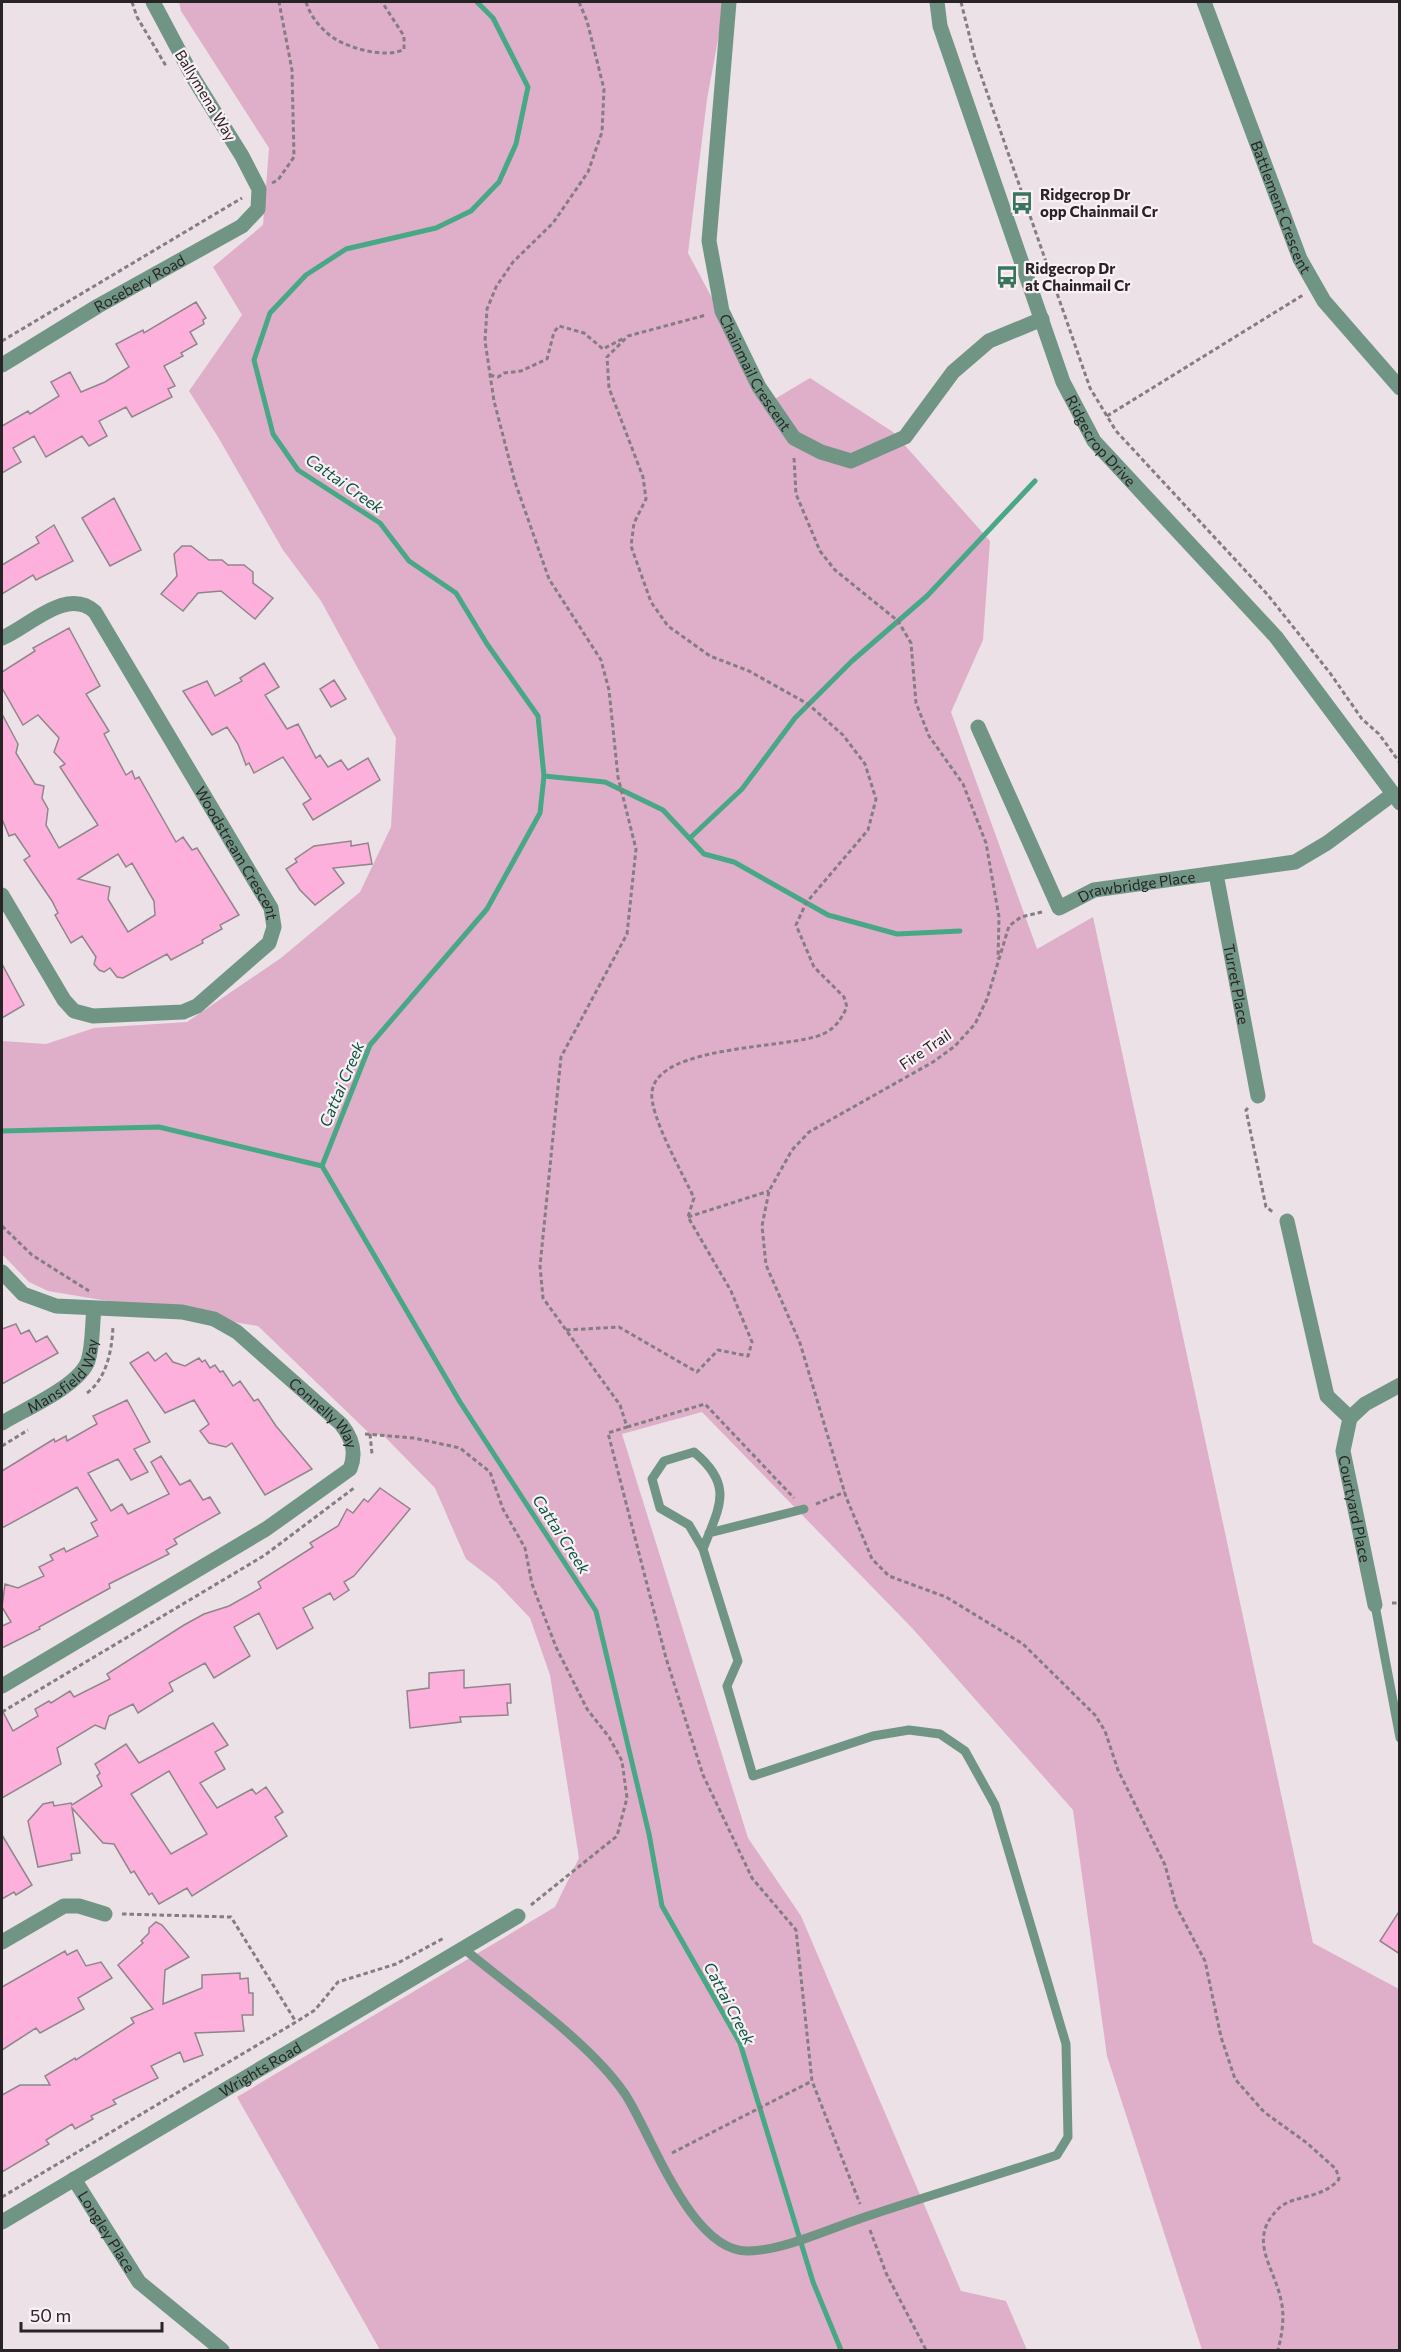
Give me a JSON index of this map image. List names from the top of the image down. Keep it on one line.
{"streets":{"street":["Ballymena Way","Battlement Crescent","Rosebery Road","Chainmail Crescent","Ridgecrop Drive","Woodstream Crescent","Drawbridge Place","Turret Place","Mansfield Way","Connelly Way","Courtyard Place","Wrights Road","Longley Place"],"path":["Fire Trail"]},"crossings":[["Ballymena Way","Rosebery Road"],["Chainmail Crescent","Ridgecrop Drive"],["Ridgecrop Drive","Drawbridge Place"],["Drawbridge Place","Turret Place"],["Drawbridge Place","Fire Trail"],["Mansfield Way","Connelly Way"],["Wrights Road","Longley Place"]],"water":["Cattai Creek"],"places":{"bus stop":["Ridgecrop Dr opp Chainmail Cr","Ridgecrop Dr at Chainmail Cr"]},"scale_bar":"50 m"}
